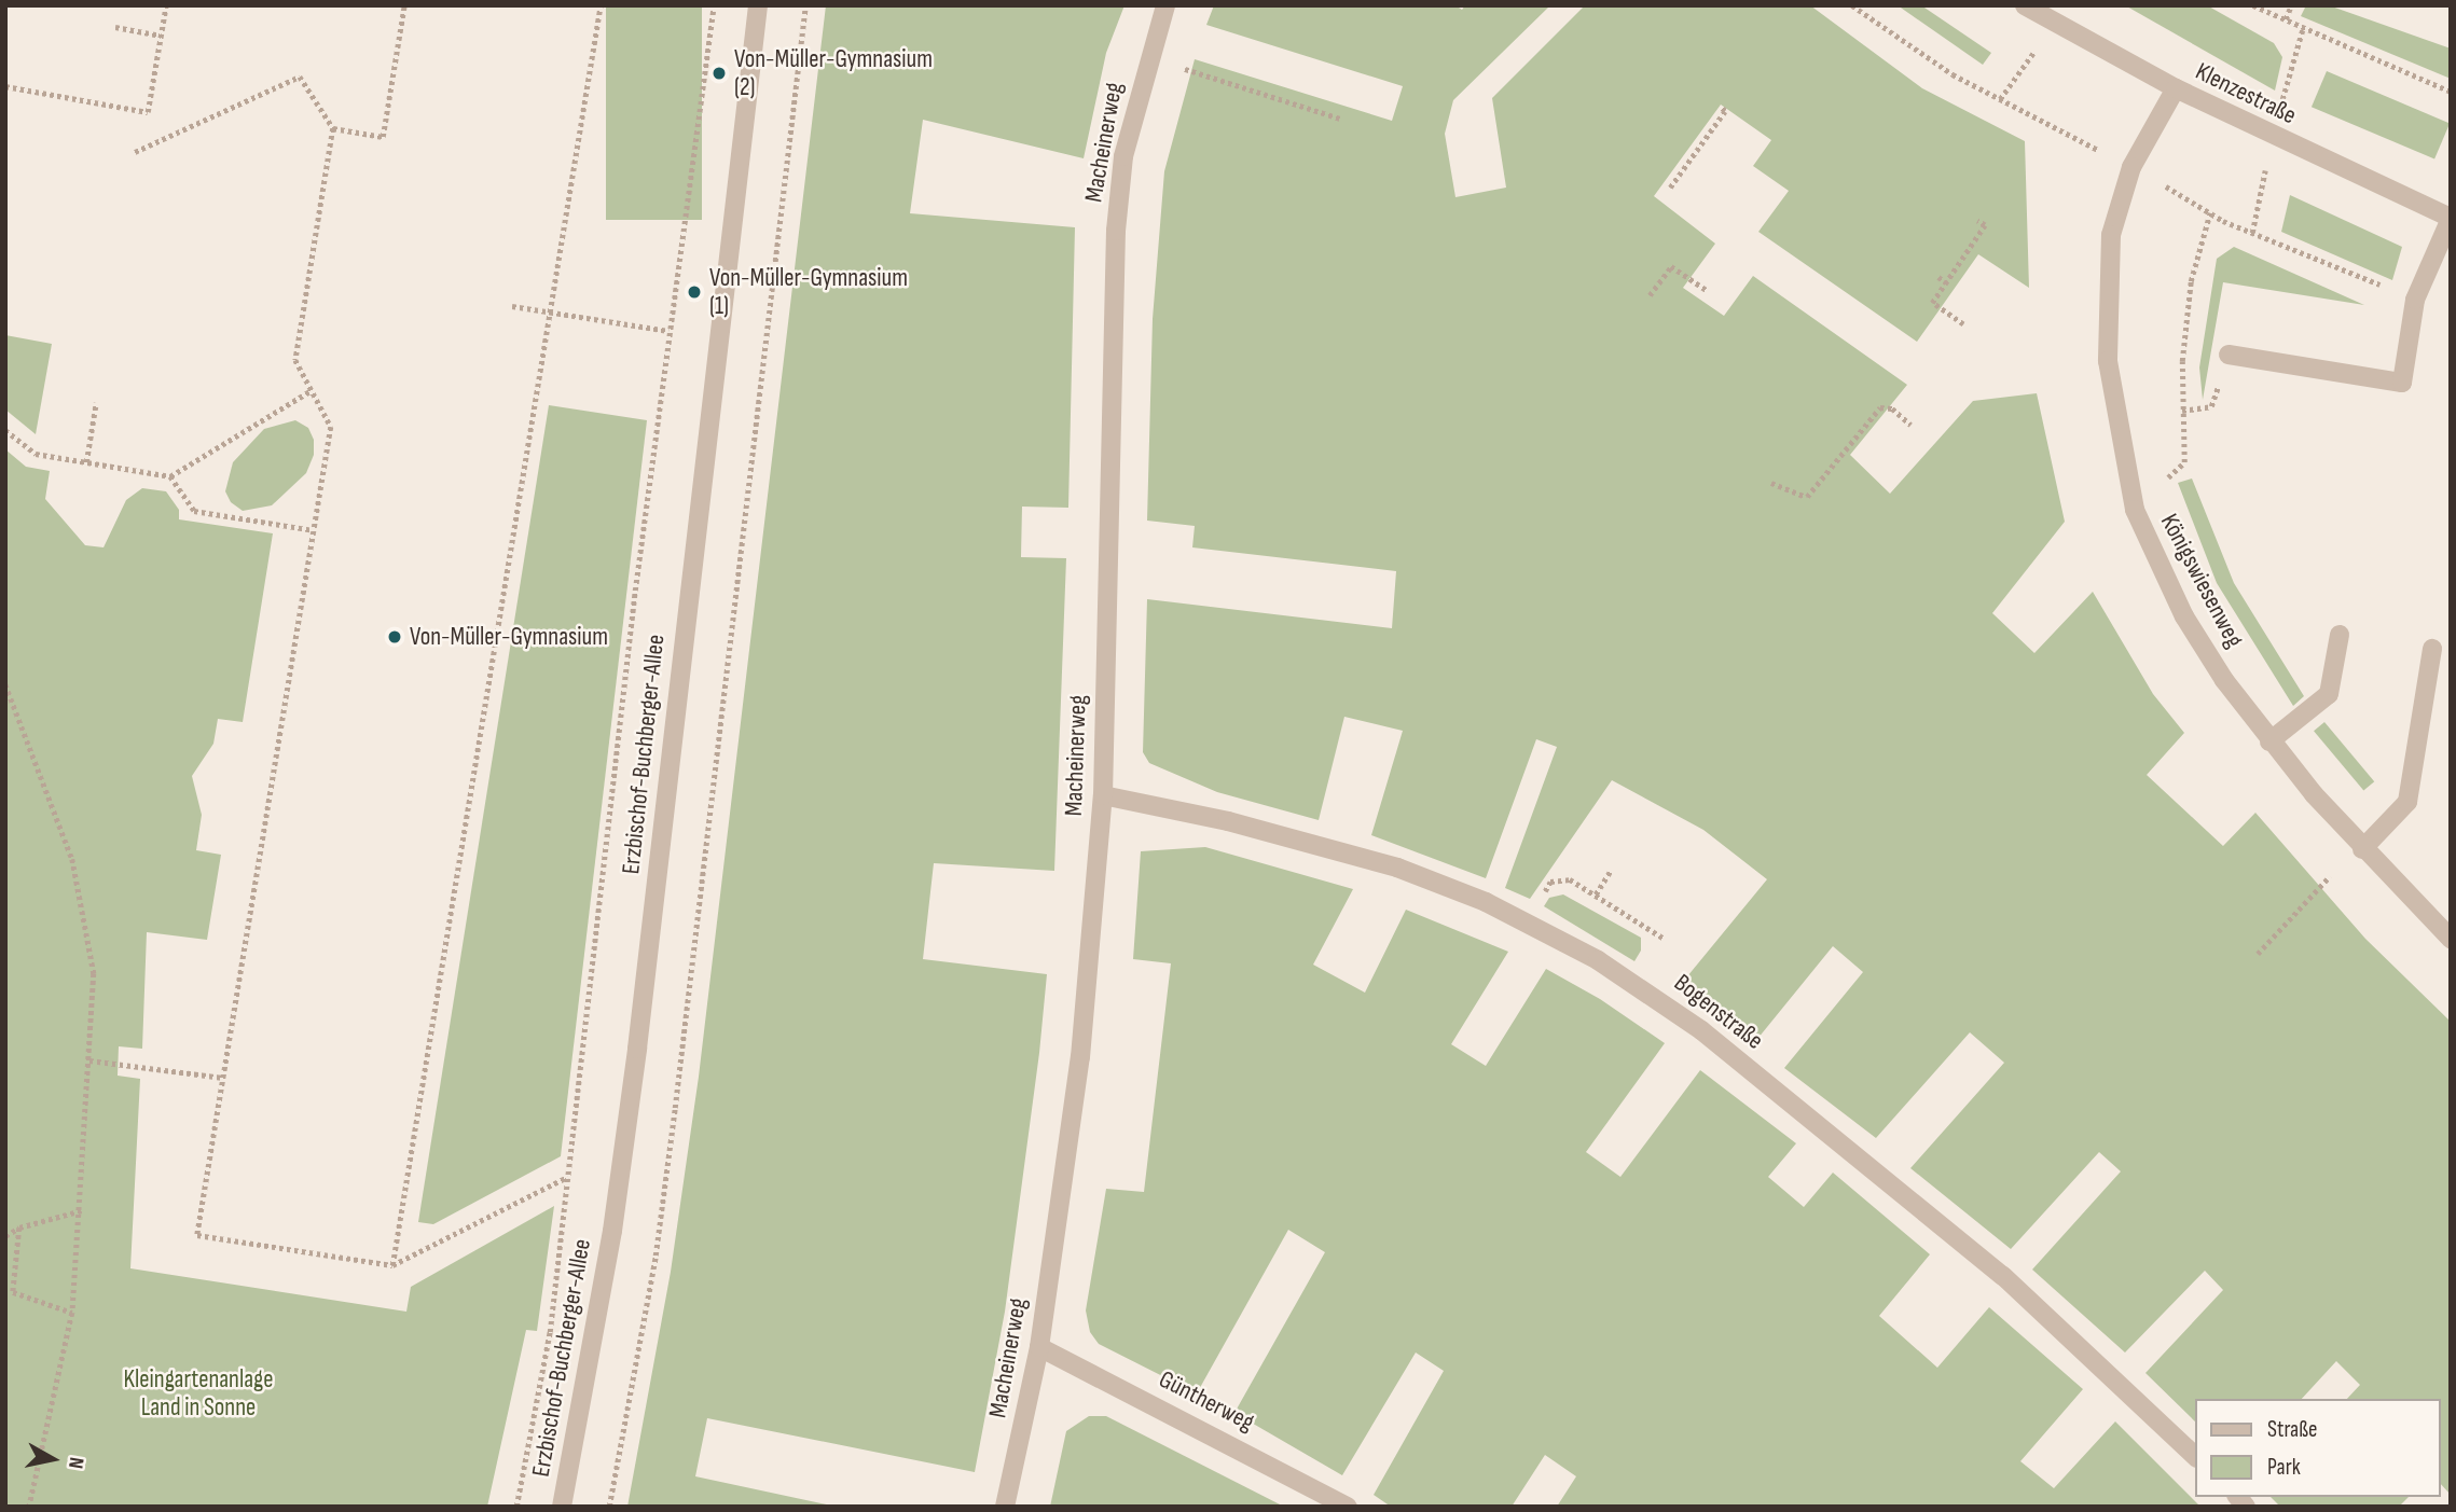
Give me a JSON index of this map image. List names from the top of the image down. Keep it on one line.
{"streets":{"street":["Klenzestraße","Macheinerweg","Königswiesenweg","Erzbischof-Buchberger-Allee","Bogenstraße","Güntherweg"]},"crossings":[["Klenzestraße","Königswiesenweg"],["Macheinerweg","Bogenstraße"],["Macheinerweg","Güntherweg"]],"parks":["Kleingartenanlage Land in Sonne"],"places":["Von-Müller-Gymnasium (2)","Von-Müller-Gymnasium (1)","Von-Müller-Gymnasium"],"legend":["Straße","Park"],"north":"right"}
